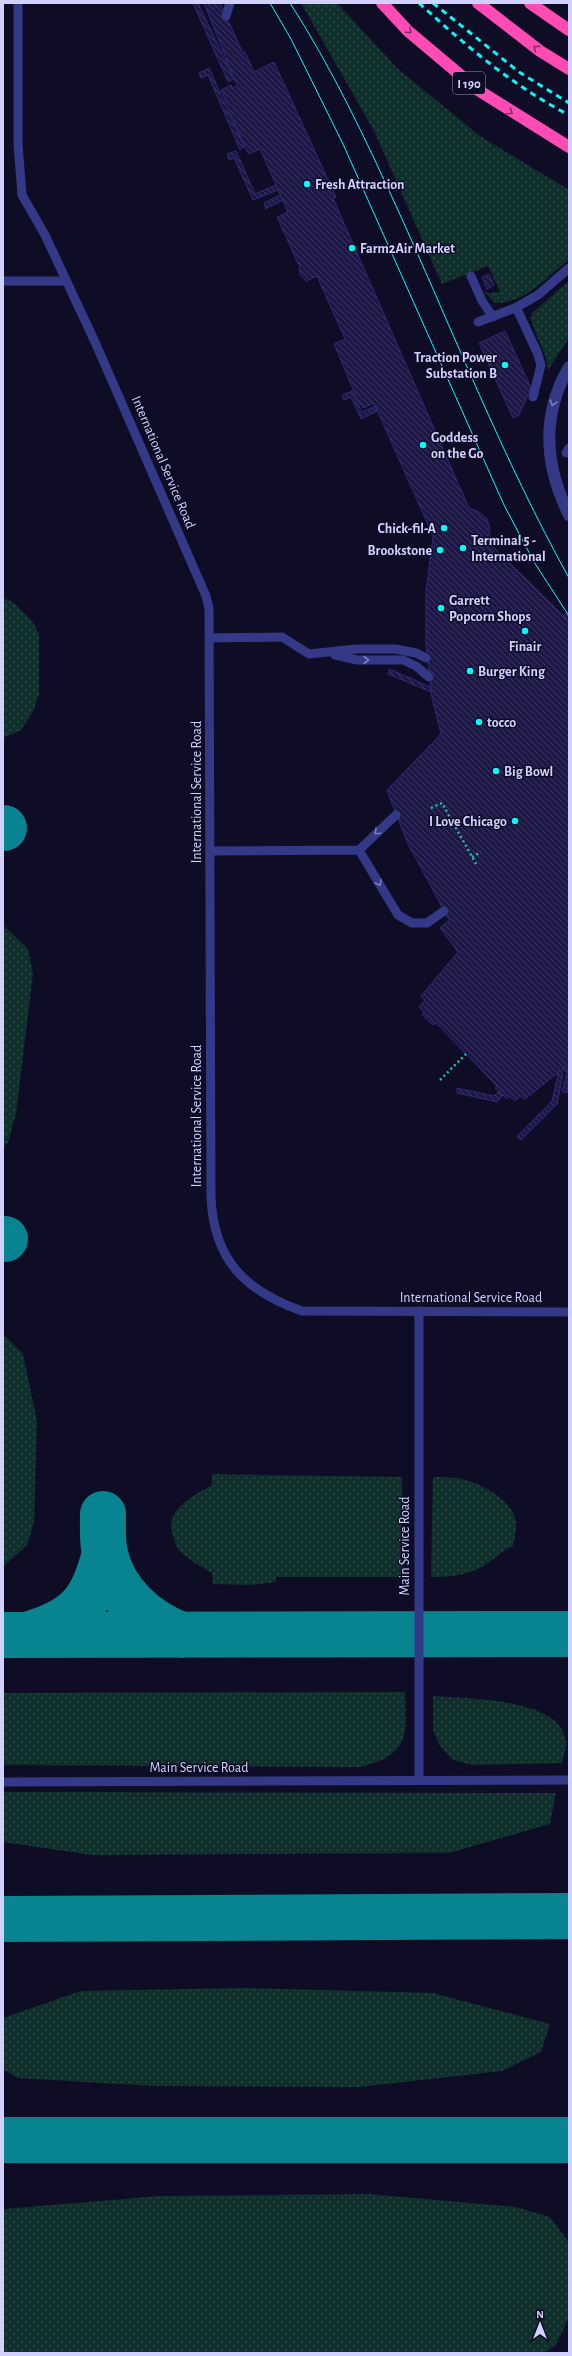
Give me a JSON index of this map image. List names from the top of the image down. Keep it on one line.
{"streets":{"highway":["I 190"],"lane":["International Service Road","Main Service Road"]},"crossings":[["International Service Road","Main Service Road"]],"places":["Fresh Attraction","Farm2Air Market","Traction Power Substation B","Goddess on the Go","Chick-fil-A","Terminal 5 - International","Brookstone","Garrett Popcorn Shops","Finair","Burger King","tocco","Big Bowl","I Love Chicago"],"north":"top"}
